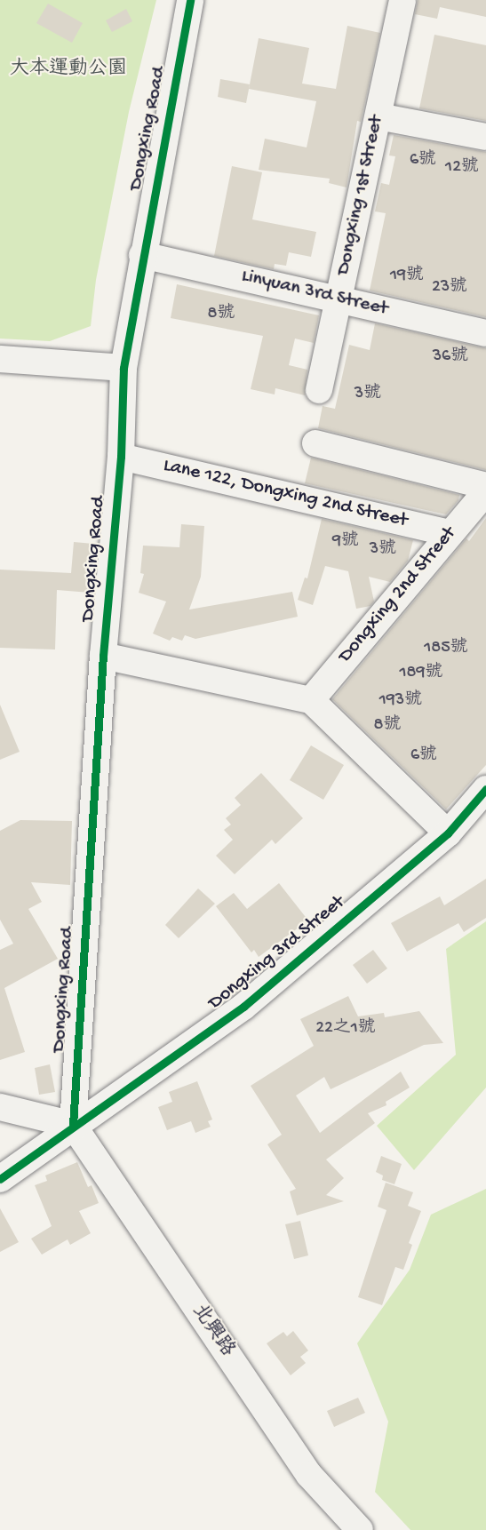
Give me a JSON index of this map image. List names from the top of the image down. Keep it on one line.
{"streets":{"street":["Dongxing Road","Dongxing 1st Street","Linyuan 3rd Street","Lane 122, Dongxing 2nd Street","Dongxing 2nd Street","Dongxing 3rd Street","北興路"]},"crossings":[["Dongxing Road","Linyuan 3rd Street"],["Dongxing Road","Lane 122, Dongxing 2nd Street"],["Dongxing Road","Dongxing 3rd Street"],["Dongxing Road","北興路"],["Dongxing 1st Street","Linyuan 3rd Street"],["Lane 122, Dongxing 2nd Street","Dongxing 2nd Street"],["Dongxing 3rd Street","北興路"]],"parks":["大本運動公園"],"house_numbers":["6號","12號","19號","23號","8號","36號","3號","9號","3號","185號","189號","193號","8號","6號","22之1號"]}
